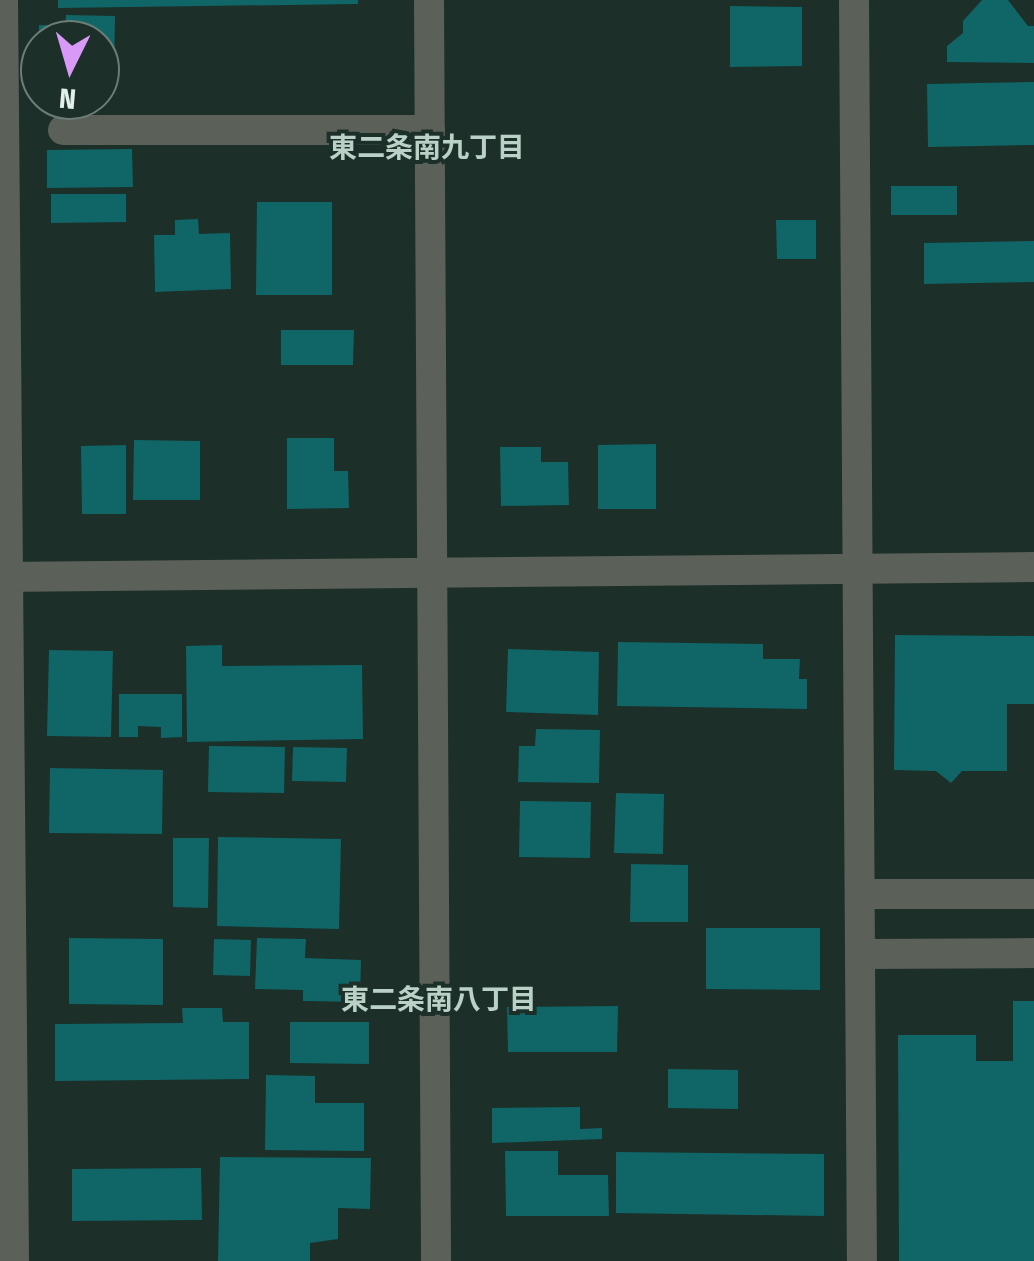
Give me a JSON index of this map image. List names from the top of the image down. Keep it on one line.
{"districts":["東二条南九丁目","東二条南八丁目"],"north":"bottom"}
